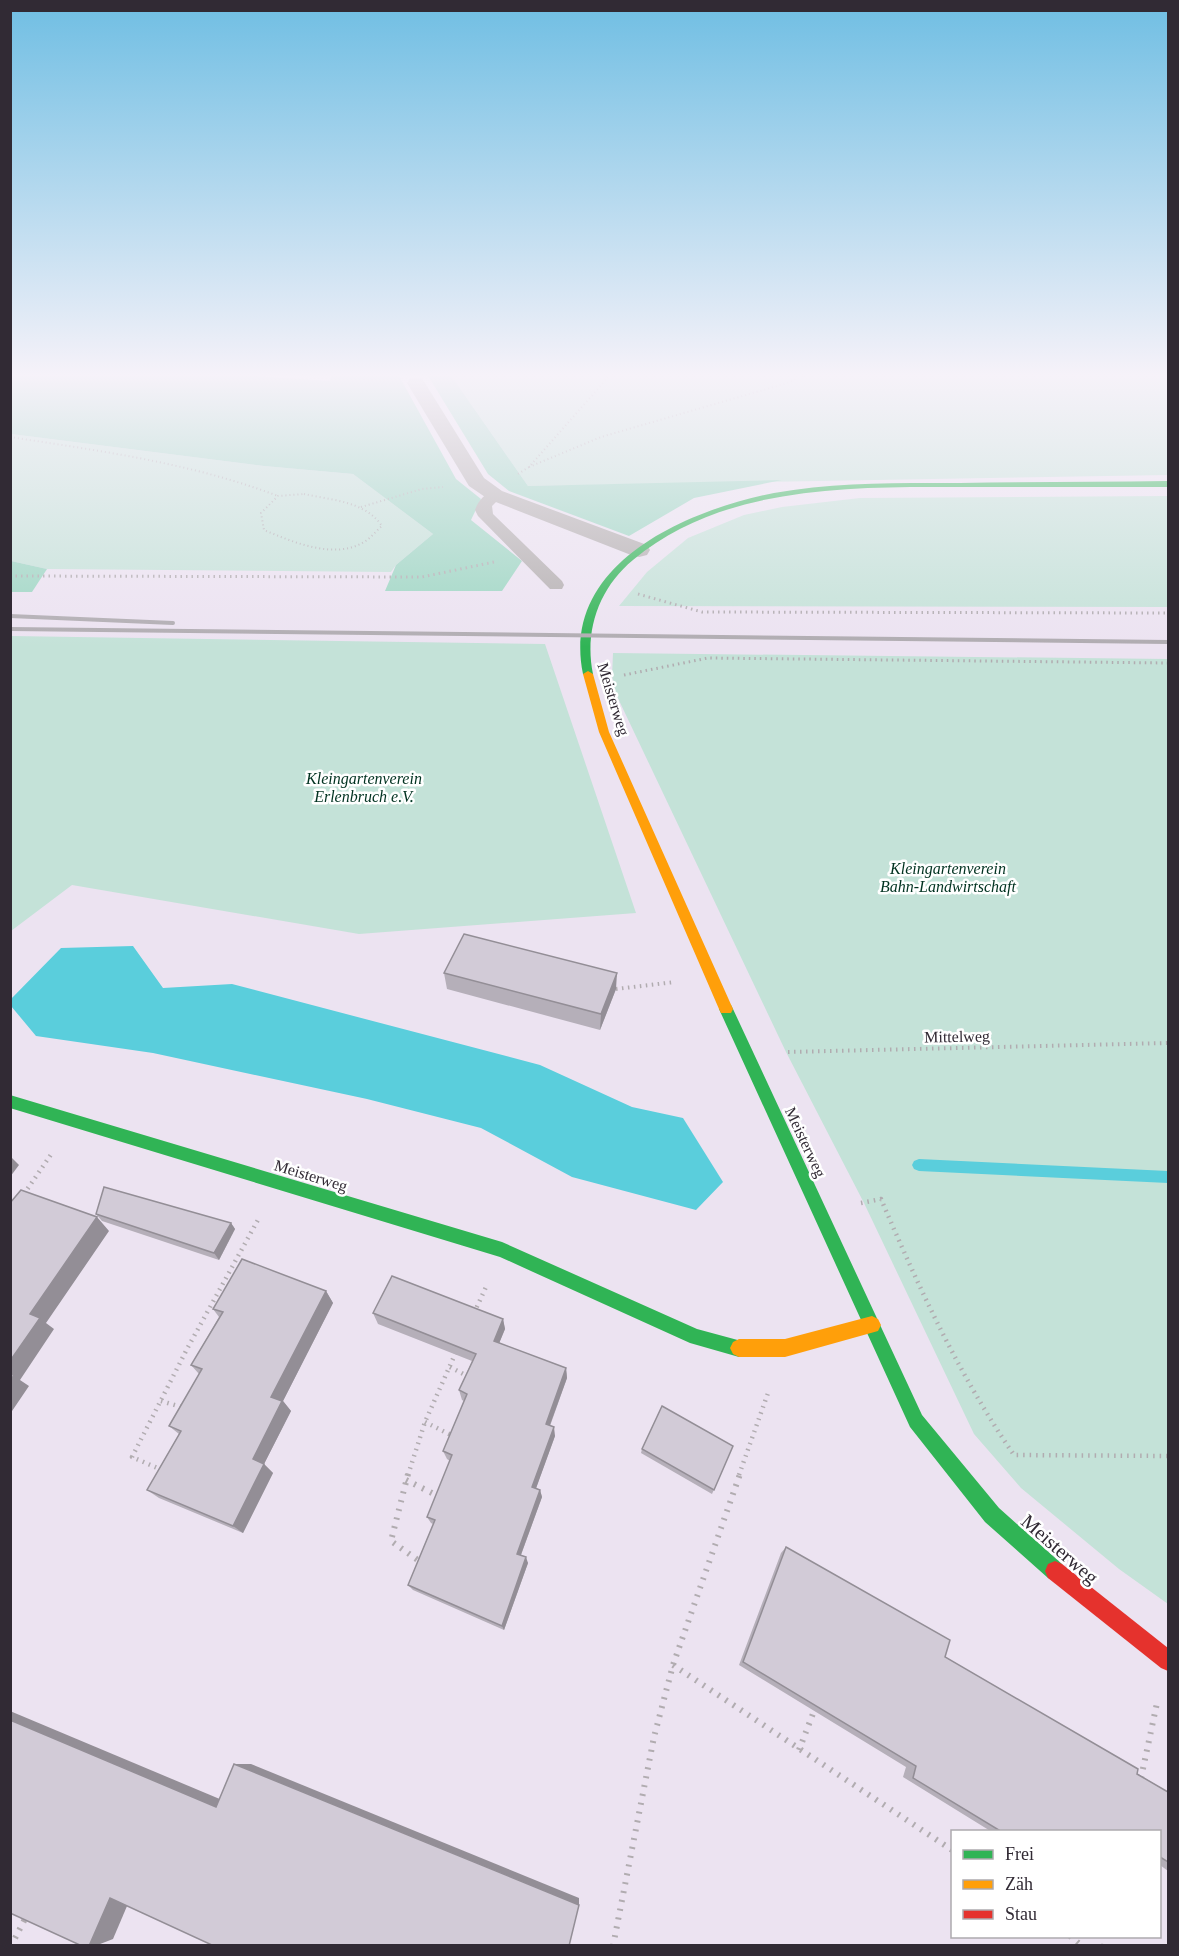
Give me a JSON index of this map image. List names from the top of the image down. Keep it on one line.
{"streets":{"street":["Meisterweg"],"path":["Mittelweg"]},"crossings":[["Meisterweg","Mittelweg"]],"parks":["Kleingartenverein Erlenbruch e.V.","Kleingartenverein Bahn-Landwirtschaft"],"legend":["Frei","Zäh","Stau"]}
